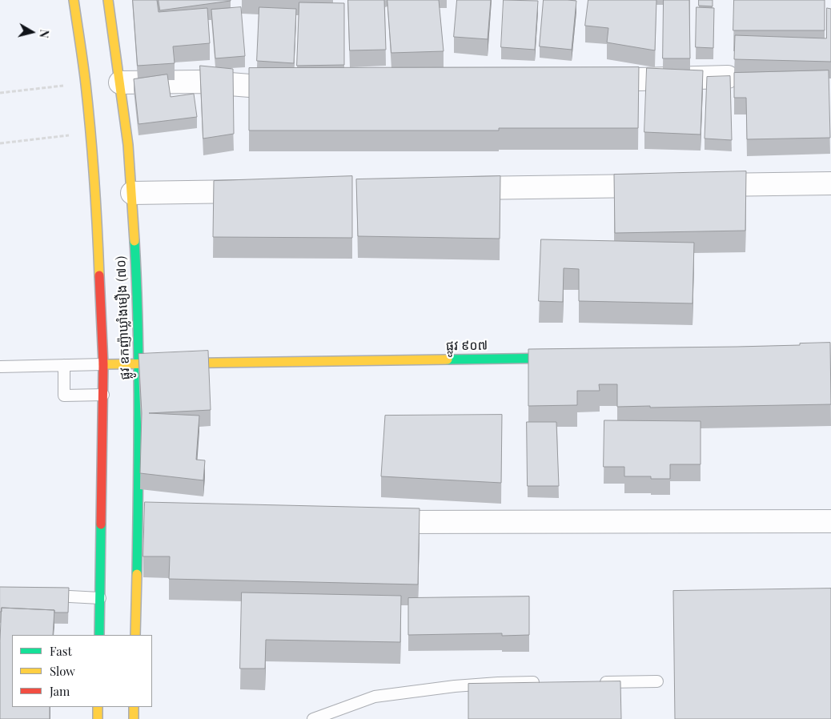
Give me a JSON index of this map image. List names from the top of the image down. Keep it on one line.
{"streets":{"main road":["ផ្លូវ ឧកញ៉ាឃ្លាំងមឿង (៧០)","ផ្លូវ ៩០៧"]},"crossings":[["ផ្លូវ ឧកញ៉ាឃ្លាំងមឿង (៧០)","ផ្លូវ ៩០៧"]],"legend":["Fast","Slow","Jam"],"north":"right"}
